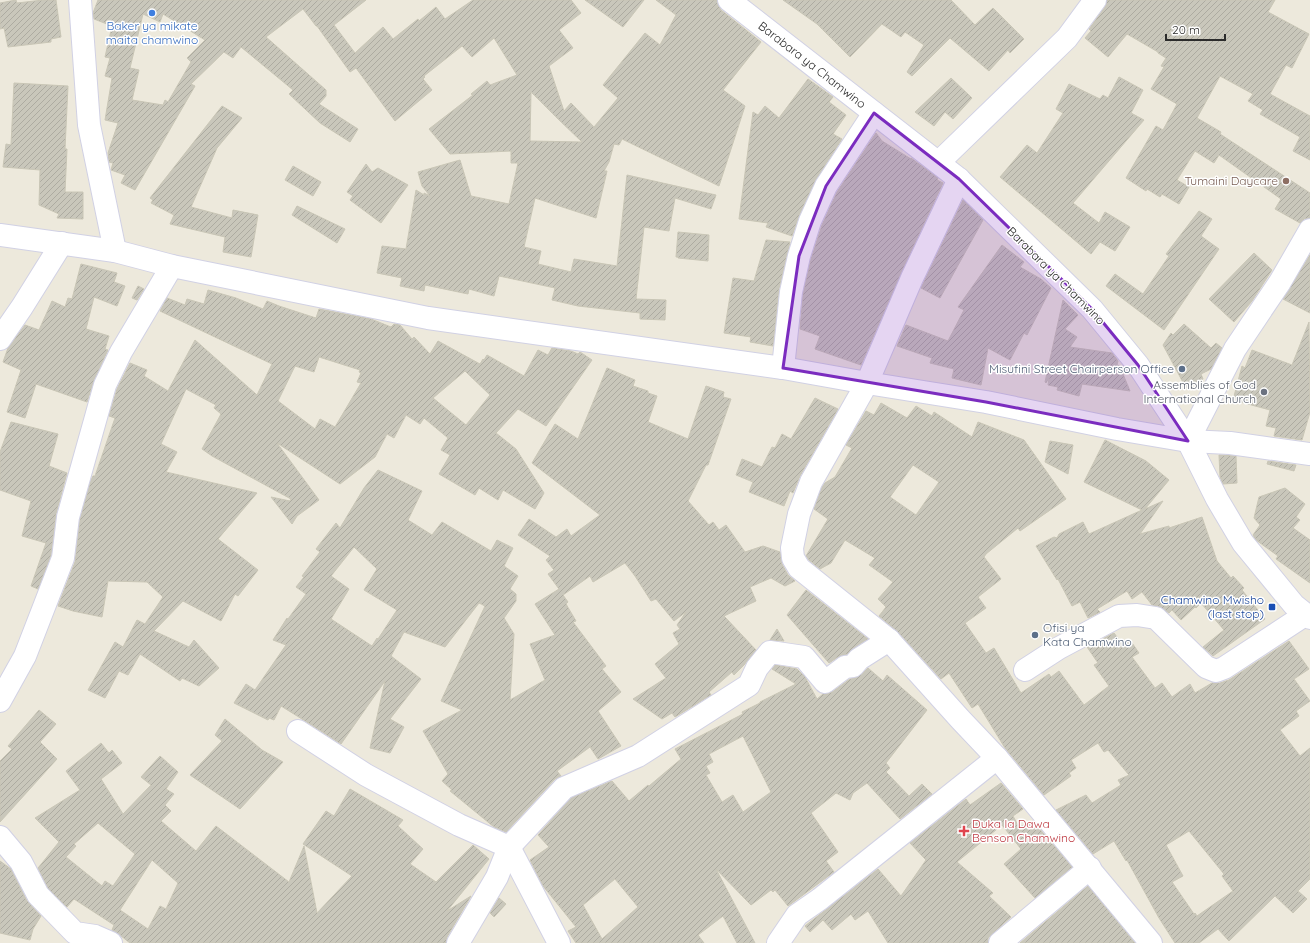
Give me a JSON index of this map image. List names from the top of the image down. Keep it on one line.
{"streets":{"street":["Barabara ya Chamwino"]},"places":{"other":["Baker ya mikate maita chamwino","Tumaini Daycare","Misufini Street Chairperson Office","Assemblies of God International Church","Ofisi ya Kata Chamwino"],"transit":["Chamwino Mwisho (last stop)"],"health":["Duka la Dawa Benson Chamwino"]},"scale_bar":"20 m"}
